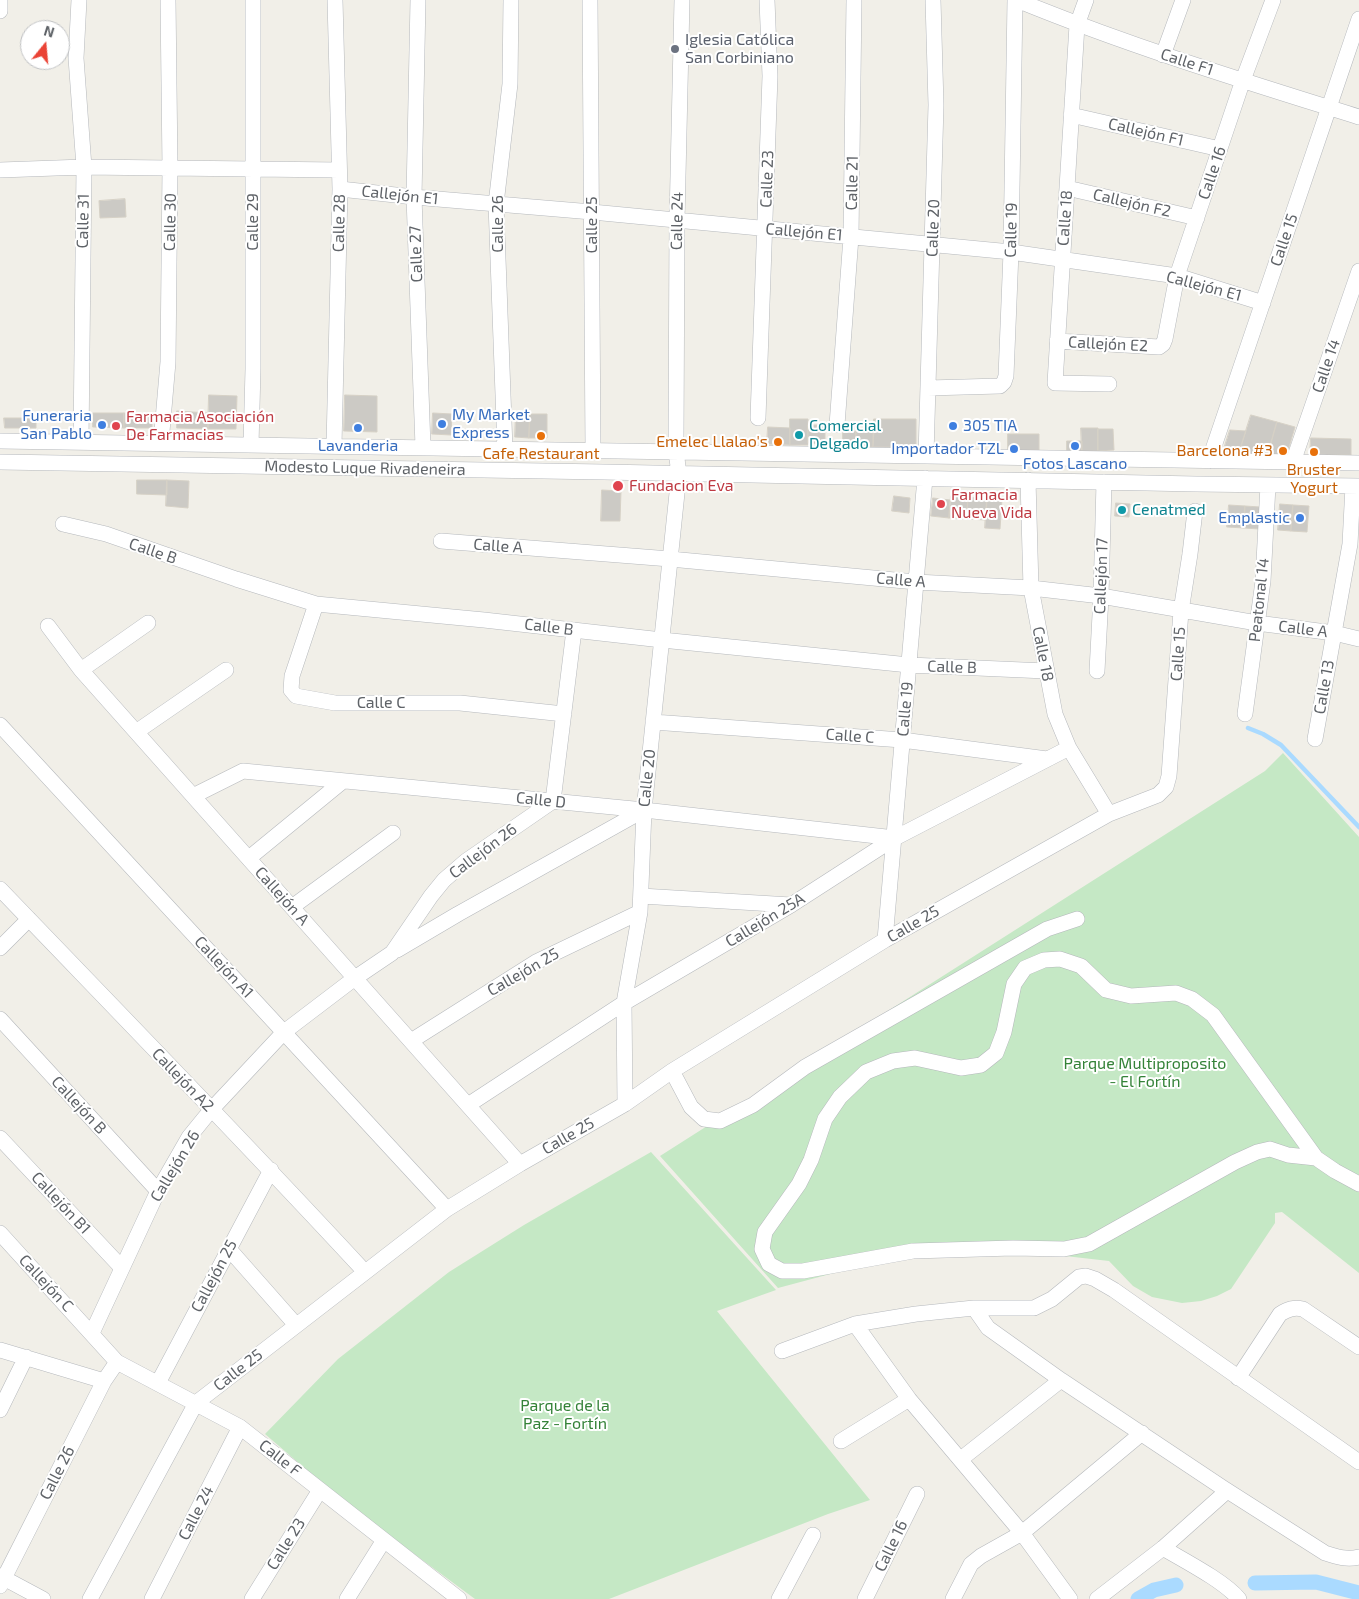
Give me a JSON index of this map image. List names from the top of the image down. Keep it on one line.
{"streets":{"street":["Calle F1","Callejón F1","Calle 16","Calle 23","Calle 21","Callejón E1","Callejón F2","Calle 18","Calle 31","Calle 24","Calle 30","Calle 29","Calle 28","Calle 26","Calle 25","Calle 20","Calle 19","Calle 15","Calle 27","Callejón E2","Calle 14","Modesto Luque Rivadeneira","Calle A","Calle B","Callejón 17","Peatonal 14","Calle 13","Calle C","Calle D","Callejón 26","Callejón A","Callejón 25A","Callejón A1","Callejón 25","Callejón A2","Callejón B","Callejón B1","Callejón C","Calle F"]},"crossings":[["Calle F1","Calle 16"],["Calle F1","Calle 18"],["Calle F1","Calle 19"],["Calle F1","Calle 15"],["Callejón F1","Calle 16"],["Callejón F1","Calle 18"],["Calle 16","Callejón E1"],["Calle 16","Callejón F2"],["Calle 16","Callejón E2"],["Calle 23","Callejón E1"],["Calle 23","Calle F"],["Calle 21","Callejón E1"],["Callejón E1","Calle 18"],["Callejón E1","Calle 24"],["Callejón E1","Calle 28"],["Callejón E1","Calle 26"],["Callejón E1","Calle 25"],["Callejón E1","Calle 20"],["Callejón E1","Calle 19"],["Callejón E1","Calle 15"],["Callejón E1","Calle 27"],["Callejón F2","Calle 18"],["Calle 18","Calle 25"],["Calle 18","Callejón E2"],["Calle 18","Modesto Luque Rivadeneira"],["Calle 18","Calle A"],["Calle 18","Calle B"],["Calle 18","Callejón 25A"],["Calle 31","Modesto Luque Rivadeneira"],["Calle 24","Calle 20"],["Calle 24","Modesto Luque Rivadeneira"],["Calle 24","Calle F"],["Calle 30","Modesto Luque Rivadeneira"],["Calle 29","Modesto Luque Rivadeneira"],["Calle 28","Modesto Luque Rivadeneira"],["Calle 26","Modesto Luque Rivadeneira"],["Calle 26","Calle F"],["Calle 25","Calle 20"],["Calle 25","Calle 19"],["Calle 25","Calle 15"],["Calle 25","Modesto Luque Rivadeneira"],["Calle 25","Callejón A"],["Calle 25","Callejón A1"],["Calle 25","Callejón A2"],["Calle 25","Calle F"],["Calle 20","Calle 19"],["Calle 20","Modesto Luque Rivadeneira"],["Calle 20","Calle A"],["Calle 20","Calle B"],["Calle 20","Calle C"],["Calle 20","Calle D"],["Calle 20","Callejón 26"],["Calle 20","Callejón 25A"],["Calle 20","Callejón 25"],["Calle 19","Modesto Luque Rivadeneira"],["Calle 19","Calle A"],["Calle 19","Calle B"],["Calle 19","Calle C"],["Calle 19","Calle D"],["Calle 19","Callejón 25A"],["Calle 15","Modesto Luque Rivadeneira"],["Calle 15","Calle A"],["Calle 27","Modesto Luque Rivadeneira"],["Calle 14","Modesto Luque Rivadeneira"],["Modesto Luque Rivadeneira","Callejón 17"],["Modesto Luque Rivadeneira","Peatonal 14"],["Modesto Luque Rivadeneira","Calle 13"],["Calle A","Callejón 17"],["Calle A","Peatonal 14"],["Calle A","Calle 13"],["Calle B","Calle C"],["Calle C","Callejón 25A"],["Calle D","Callejón 26"],["Calle D","Callejón A"],["Calle D","Callejón 25A"],["Callejón 26","Callejón A"],["Callejón 26","Callejón A1"],["Callejón 26","Callejón A2"],["Callejón 26","Callejón B"],["Callejón 26","Callejón B1"],["Callejón 26","Callejón C"],["Callejón 26","Calle F"],["Callejón A","Callejón 25A"],["Callejón A","Callejón 25"],["Callejón 25","Callejón A2"],["Callejón 25","Calle F"],["Callejón C","Calle F"]],"parks":["Parque Multiproposito - El Fortín","Parque de la Paz - Fortín"],"places":["Iglesia Católica San Corbiniano","My Market Express","Funeraria San Pablo","Farmacia Asociación De Farmacias","305 TIA","Lavanderia","Comercial Delgado","Cafe Restaurant","Emelec Llalao's","Fotos Lascano","Importador TZL","Barcelona #3","Bruster Yogurt","Fundacion Eva","Farmacia Nueva Vida","Cenatmed","Emplastic"],"north":"top"}
